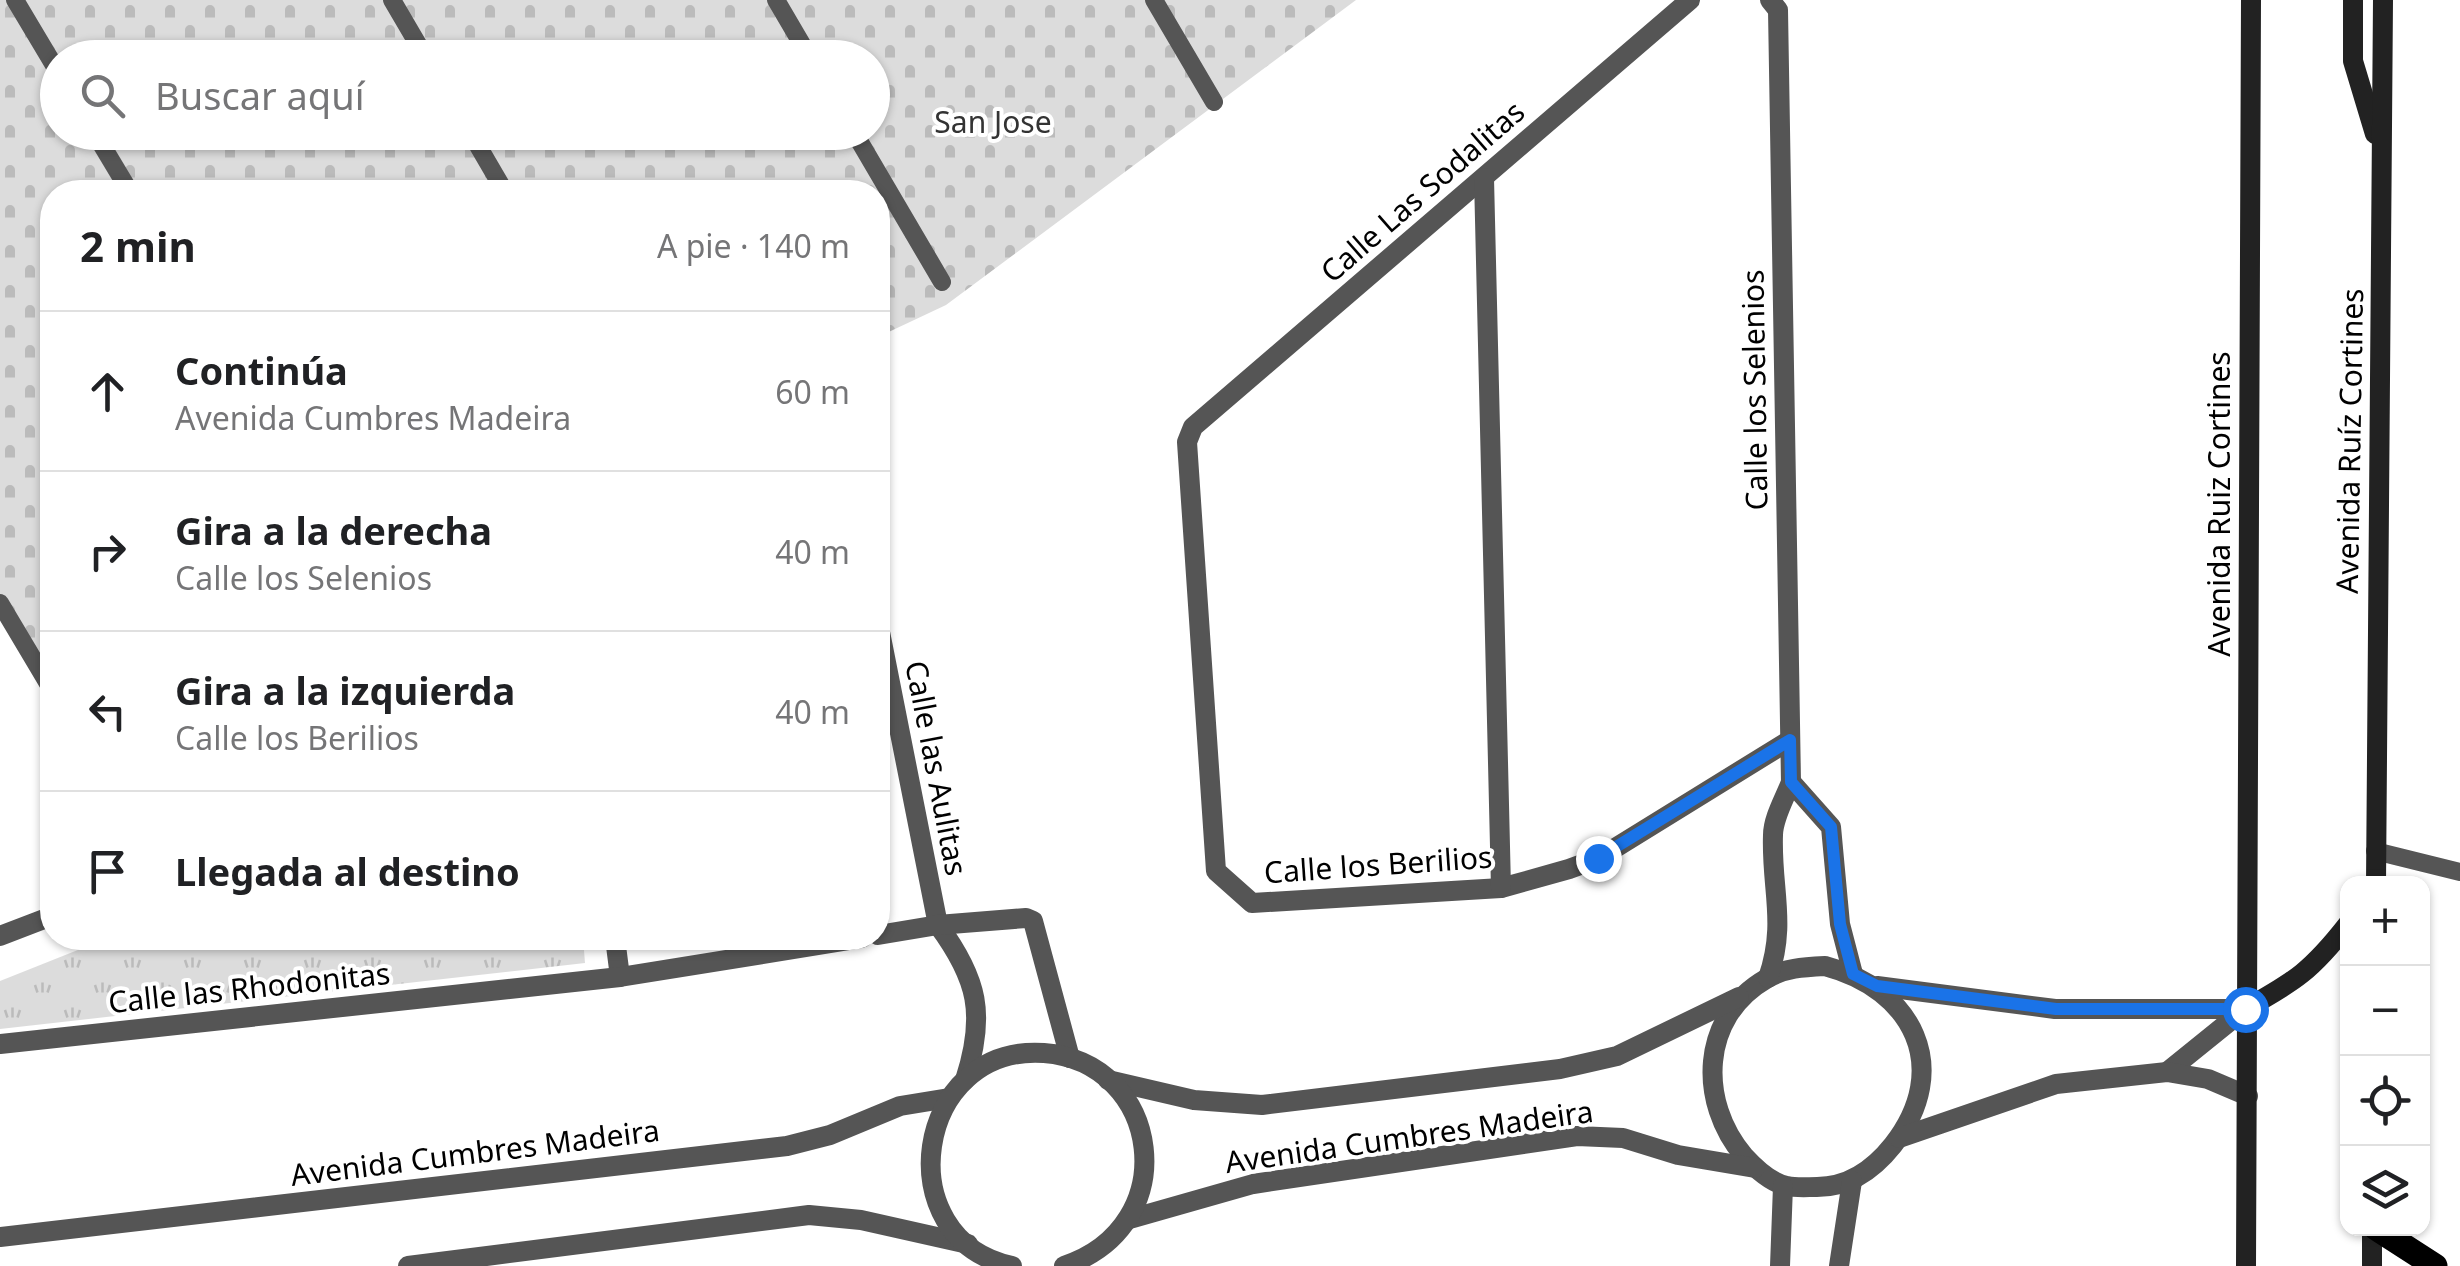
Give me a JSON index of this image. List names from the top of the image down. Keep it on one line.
{"streets":{"street":["Calle Las Sodalitas","Calle los Selenios","Avenida Ruíz Cortines","Avenida Ruiz Cortines","Calle las Aulitas","Calle los Berilios","Calle las Rhodonitas","Avenida Cumbres Madeira"]},"crossings":[["Calle Las Sodalitas","Calle los Berilios"],["Calle los Selenios","Calle los Berilios"],["Calle los Selenios","Avenida Cumbres Madeira"]],"parks":["San Jose"],"page":{"search":"Buscar aquí","heading":["2 min","A pie · 140 m"],"list":[["Continúa","Avenida Cumbres Madeira","60 m"],["Gira a la derecha","Calle los Selenios","40 m"],["Gira a la izquierda","Calle los Berilios","40 m"],"Llegada al destino"],"map_buttons":["+","−"]}}
